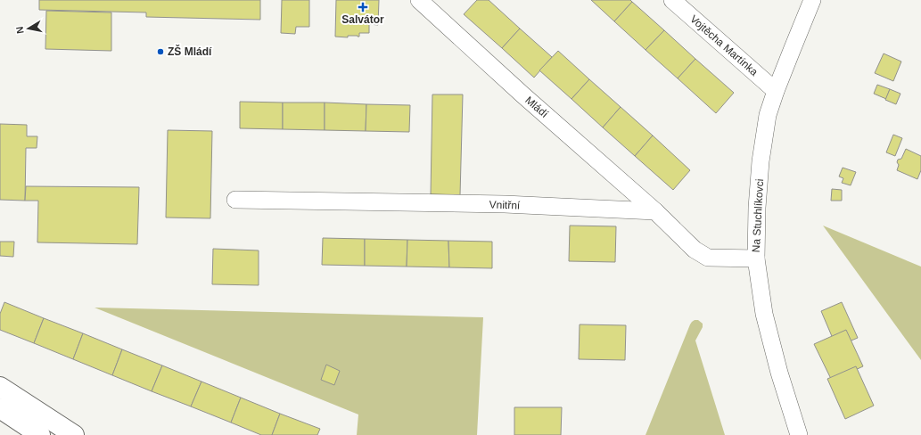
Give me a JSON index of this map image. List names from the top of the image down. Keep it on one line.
{"streets":{"street":["Vojtěcha Martínka","Mládí","Vnitřní","Na Stuchlíkovci"]},"crossings":[["Vojtěcha Martínka","Na Stuchlíkovci"],["Mládí","Vnitřní"]],"places":{"health":["Salvátor"],"other":["ZŠ Mládí"]},"north":"left"}
